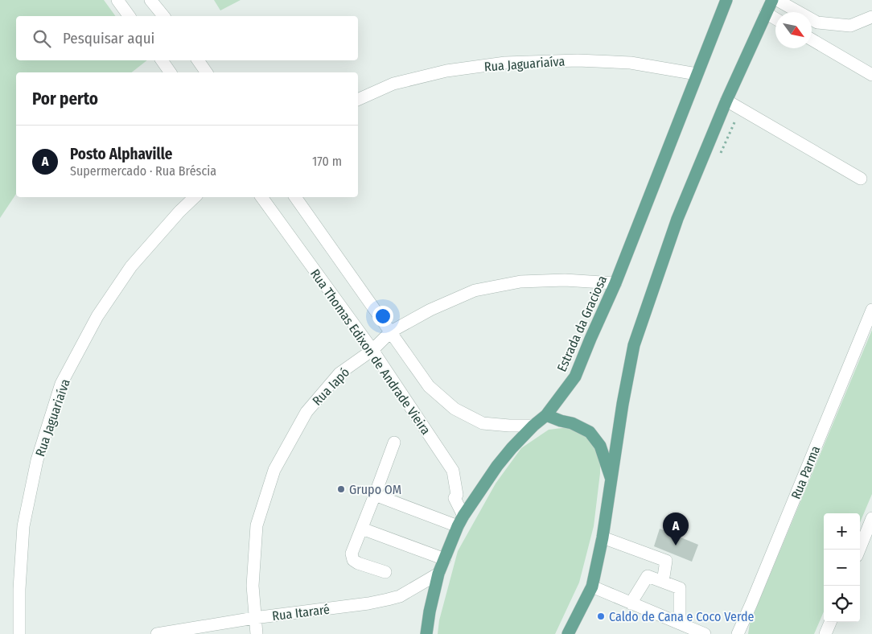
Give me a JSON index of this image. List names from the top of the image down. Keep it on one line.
{"streets":{"main road":["Estrada da Graciosa"],"street":["Rua Jaguariaíva","Rua Thomas Edixon de Andrade Vieira","Rua Iapó","Rua Parma","Rua Itararé"]},"crossings":[["Rua Jaguariaíva","Estrada da Graciosa"],["Estrada da Graciosa","Rua Thomas Edixon de Andrade Vieira"],["Estrada da Graciosa","Rua Iapó"],["Estrada da Graciosa","Rua Itararé"],["Rua Thomas Edixon de Andrade Vieira","Rua Iapó"],["Rua Iapó","Rua Itararé"]],"places":["Grupo OM","Caldo de Cana e Coco Verde"],"north":"bottom right","page":{"search":"Pesquisar aqui","heading":"Por perto","list":[{"mark":"A","name":"Posto Alphaville","note":"Supermercado · Rua Bréscia","value":"170 m"}],"pins":"A","map_buttons":["+","−"]}}
